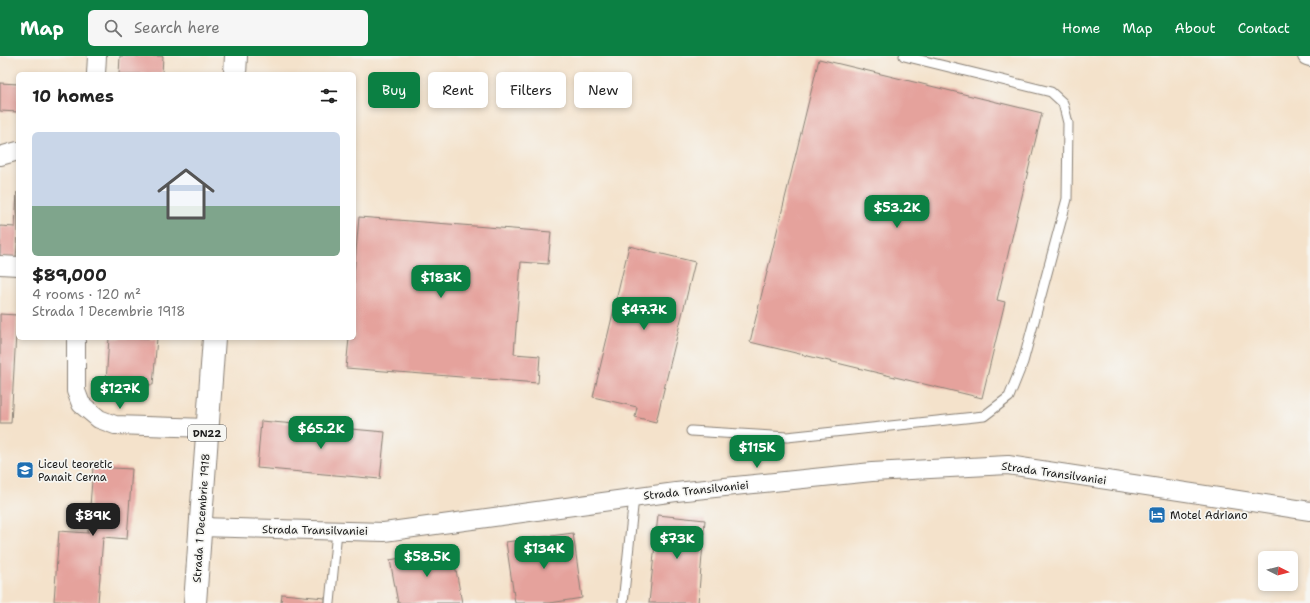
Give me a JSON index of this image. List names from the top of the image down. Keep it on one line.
{"streets":{"main road":["DN22","Strada 1 Decembrie 1918"],"street":["Strada Transilvaniei"]},"crossings":[["Strada Transilvaniei","Strada 1 Decembrie 1918"]],"places":{"school or university":["Liceul teoretic Panait Cerna"],"hotel":["Motel Adriano"]},"north":"right","page":{"header":"Map","search":"Search here","nav":["Home","Map","About","Contact"],"chip":["Buy","Rent","Filters","New"],"heading":"10 homes","list":[{"name":"$89,000","note":"4 rooms · 120 m² · Strada 1 Decembrie 1918"}],"price":["$53.2K","$183K","$47.7K","$127K","$65.2K","$115K","$89K","$73K","$134K","$58.5K"]}}
